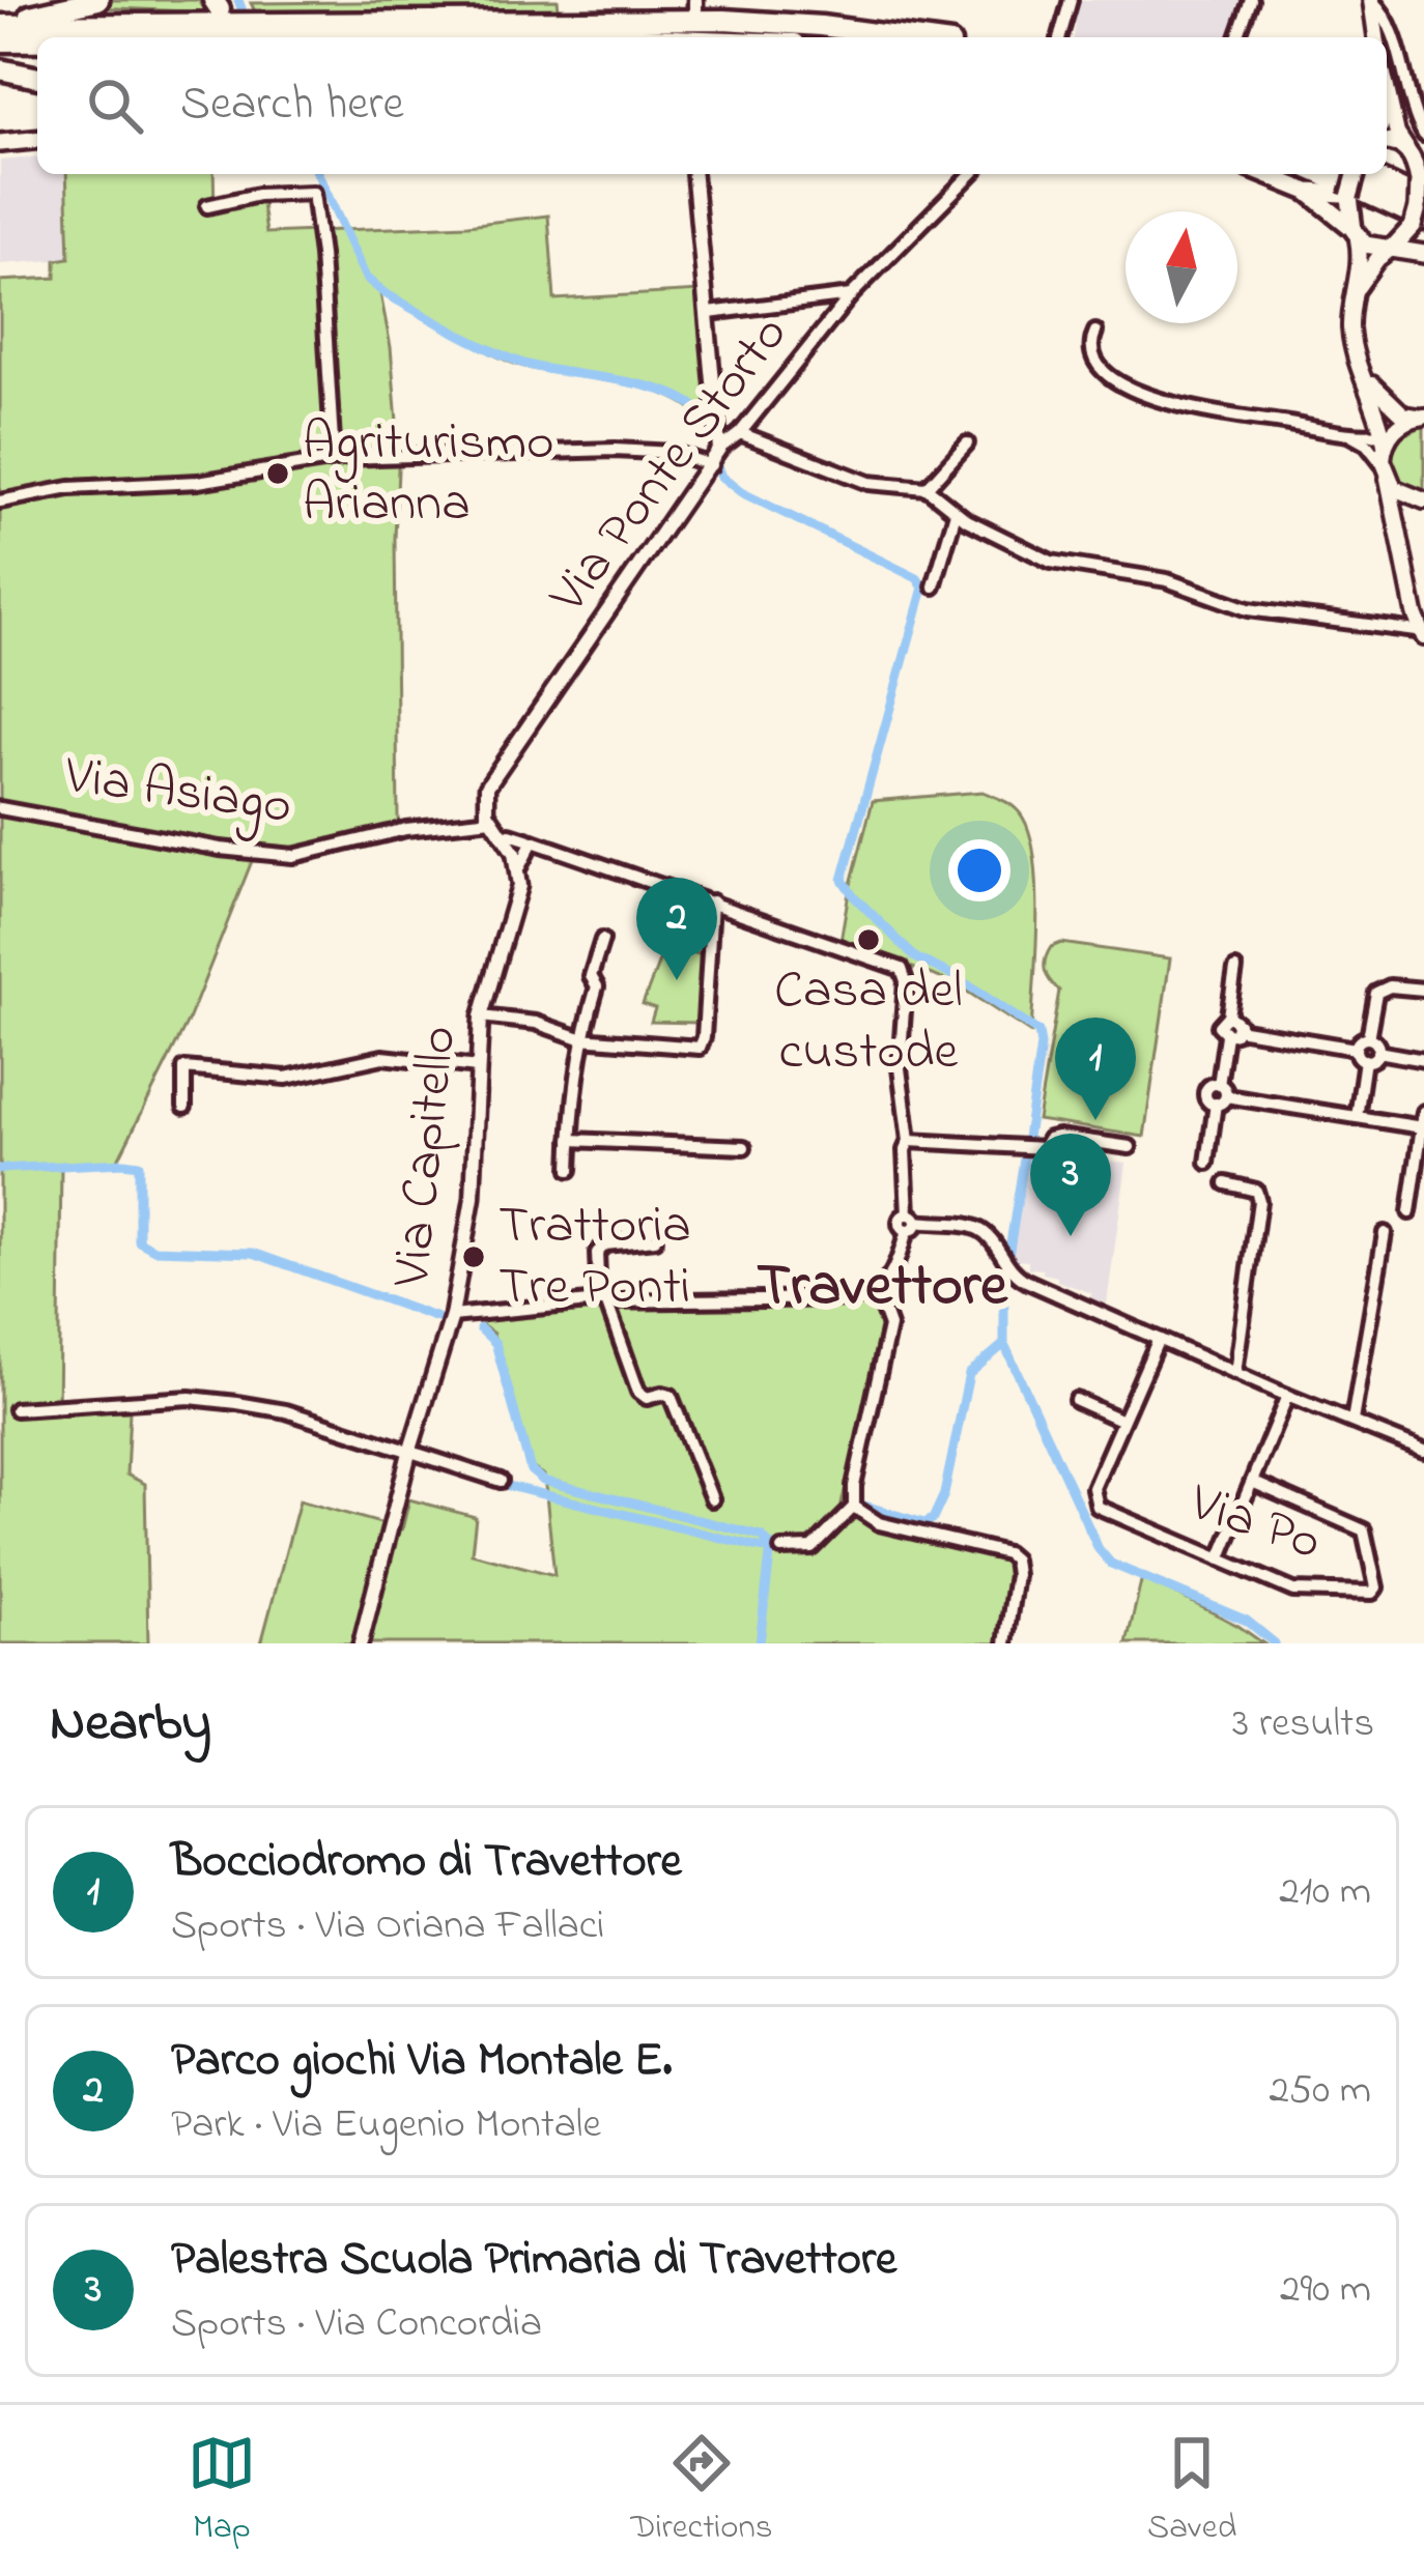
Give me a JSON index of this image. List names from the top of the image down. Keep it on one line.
{"streets":{"street":["Via Ponte Storto","Via Asiago","Via Capitello","Via Po"]},"crossings":[["Via Ponte Storto","Via Asiago"]],"districts":["Travettore"],"places":["Agriturismo Arianna","Casa del custode","Trattoria Tre Ponti"],"north":"top","page":{"search":"Search here","pins":["2","1","3"],"heading":["Nearby","3 results"],"list":[{"mark":"1","name":"Bocciodromo di Travettore","note":"Sports · Via Oriana Fallaci","value":"210 m"},{"mark":"2","name":"Parco giochi Via Montale E.","note":"Park · Via Eugenio Montale","value":"250 m"},{"mark":"3","name":"Palestra Scuola Primaria di Travettore","note":"Sports · Via Concordia","value":"290 m"}],"nav":["Map","Directions","Saved"]}}
